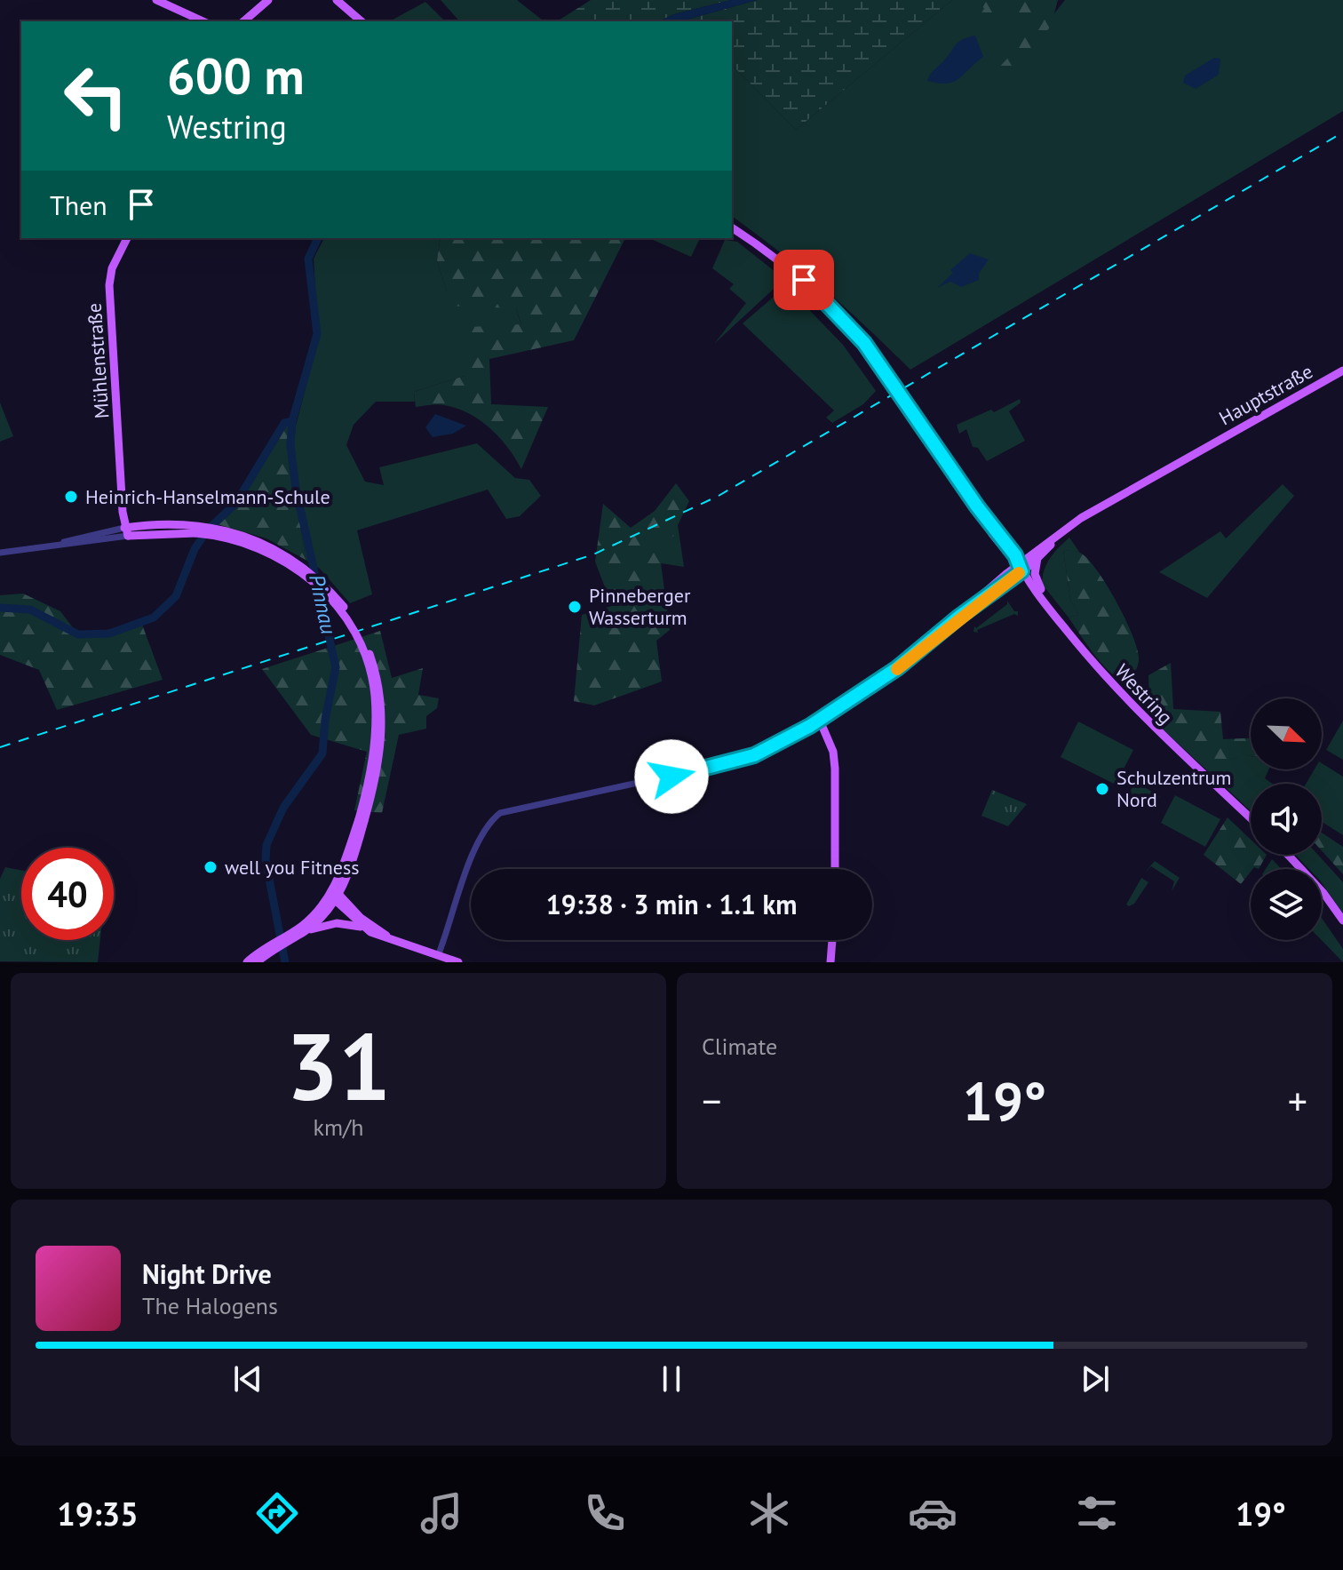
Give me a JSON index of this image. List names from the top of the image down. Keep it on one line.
{"streets":{"main road":["Mühlenstraße","Hauptstraße","Westring"]},"water":["Pinnau"],"places":["Heinrich-Hanselmann-Schule","Pinneberger Wasserturm","Schulzentrum Nord","well you Fitness"],"north":"bottom right","page":{"turn":["600 m","Westring"],"then":"Then","limit":"40","trip":"19:38 · 3 min · 1.1 km","tile":[["31","km/h"],"Climate"],"heat":["−","19°","+"],"song":["Night Drive","The Halogens"],"tabs":["19:35","19°"]}}
